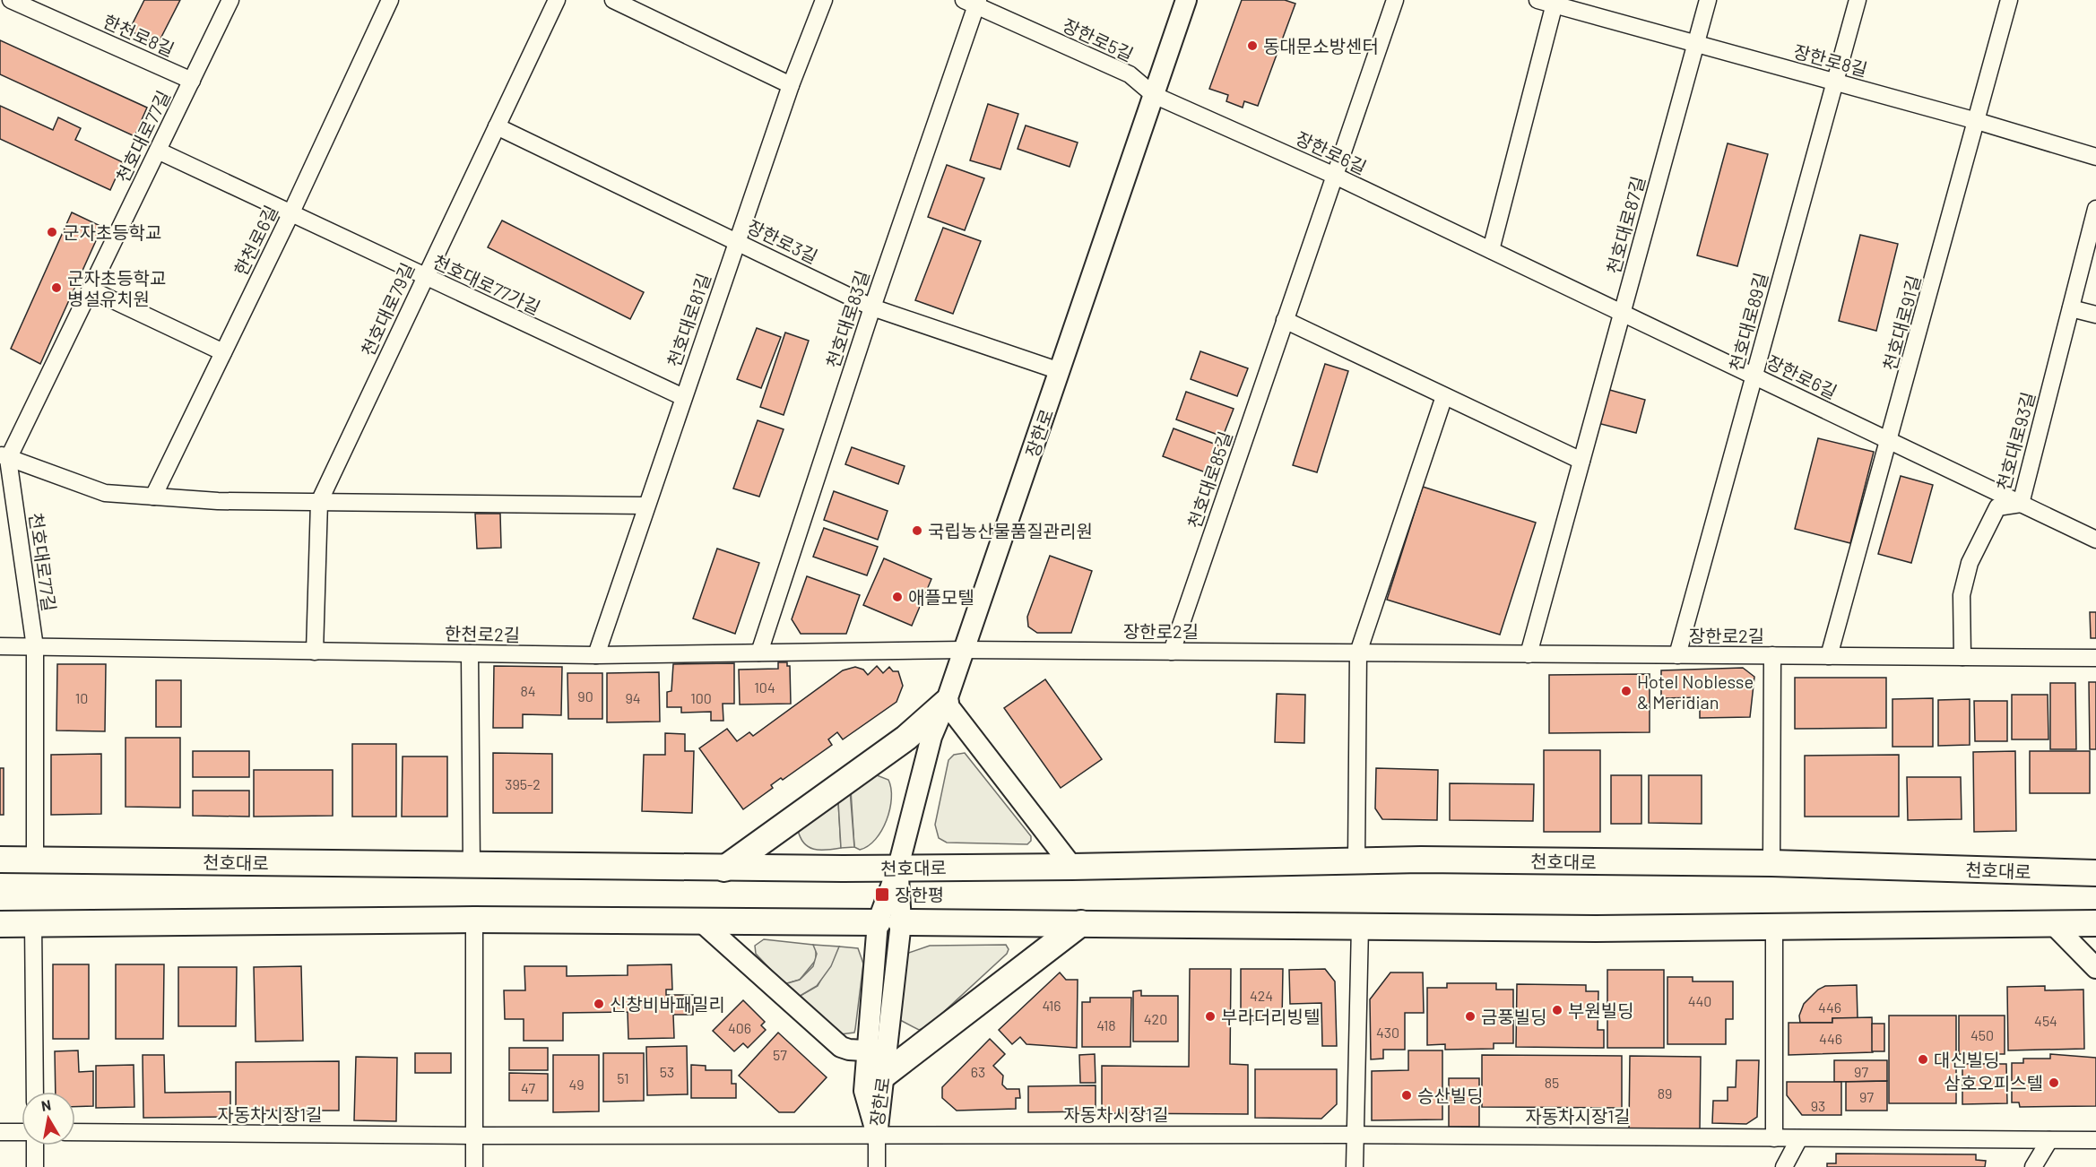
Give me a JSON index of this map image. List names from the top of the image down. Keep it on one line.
{"streets":{"main road":["천호대로"],"street":["한천로8길","장한로5길","장한로8길","천호대로77길","장한로6길","천호대로87길","한천로6길","장한로3길","천호대로77가길","천호대로79길","천호대로83길","천호대로81길","천호대로89길","천호대로91길","장한로","천호대로93길","천호대로85길","장한로2길","한천로2길","자동차시장1길"]},"crossings":[["한천로8길","천호대로77길"],["장한로5길","장한로6길"],["장한로5길","천호대로83길"],["장한로5길","장한로"],["장한로8길","천호대로87길"],["장한로8길","천호대로89길"],["장한로8길","천호대로91길"],["천호대로77길","천호대로77가길"],["천호대로77길","한천로2길"],["천호대로77길","천호대로"],["장한로6길","천호대로87길"],["장한로6길","천호대로89길"],["장한로6길","천호대로91길"],["장한로6길","장한로"],["장한로6길","천호대로93길"],["장한로6길","천호대로85길"],["천호대로87길","장한로2길"],["한천로6길","천호대로77가길"],["장한로3길","천호대로79길"],["장한로3길","천호대로83길"],["장한로3길","천호대로81길"],["장한로3길","장한로"],["천호대로77가길","천호대로79길"],["천호대로77가길","천호대로81길"],["천호대로79길","한천로2길"],["천호대로83길","한천로2길"],["천호대로81길","한천로2길"],["천호대로89길","장한로2길"],["천호대로91길","장한로2길"],["장한로","장한로2길"],["장한로","한천로2길"],["장한로","천호대로"],["장한로","자동차시장1길"],["천호대로93길","장한로2길"],["천호대로85길","장한로2길"],["장한로2길","한천로2길"]],"places":{"other":["동대문소방센터","군자초등학교","군자초등학교 병설유치원","국립농산물품질관리원","애플모텔","Hotel Noblesse & Meridian","신창비바패밀리","부원빌딩","부라더리빙텔","금풍빌딩","대신빌딩","삼호오피스텔","승산빌딩"],"transit":["장한평"]},"house_numbers":["104","84","90","10","94","100","395-2","424","440","416","446","420","454","418","406","430","450","446","57","53","63","97","51","85","49","47","89","97","93"],"north":"top"}
